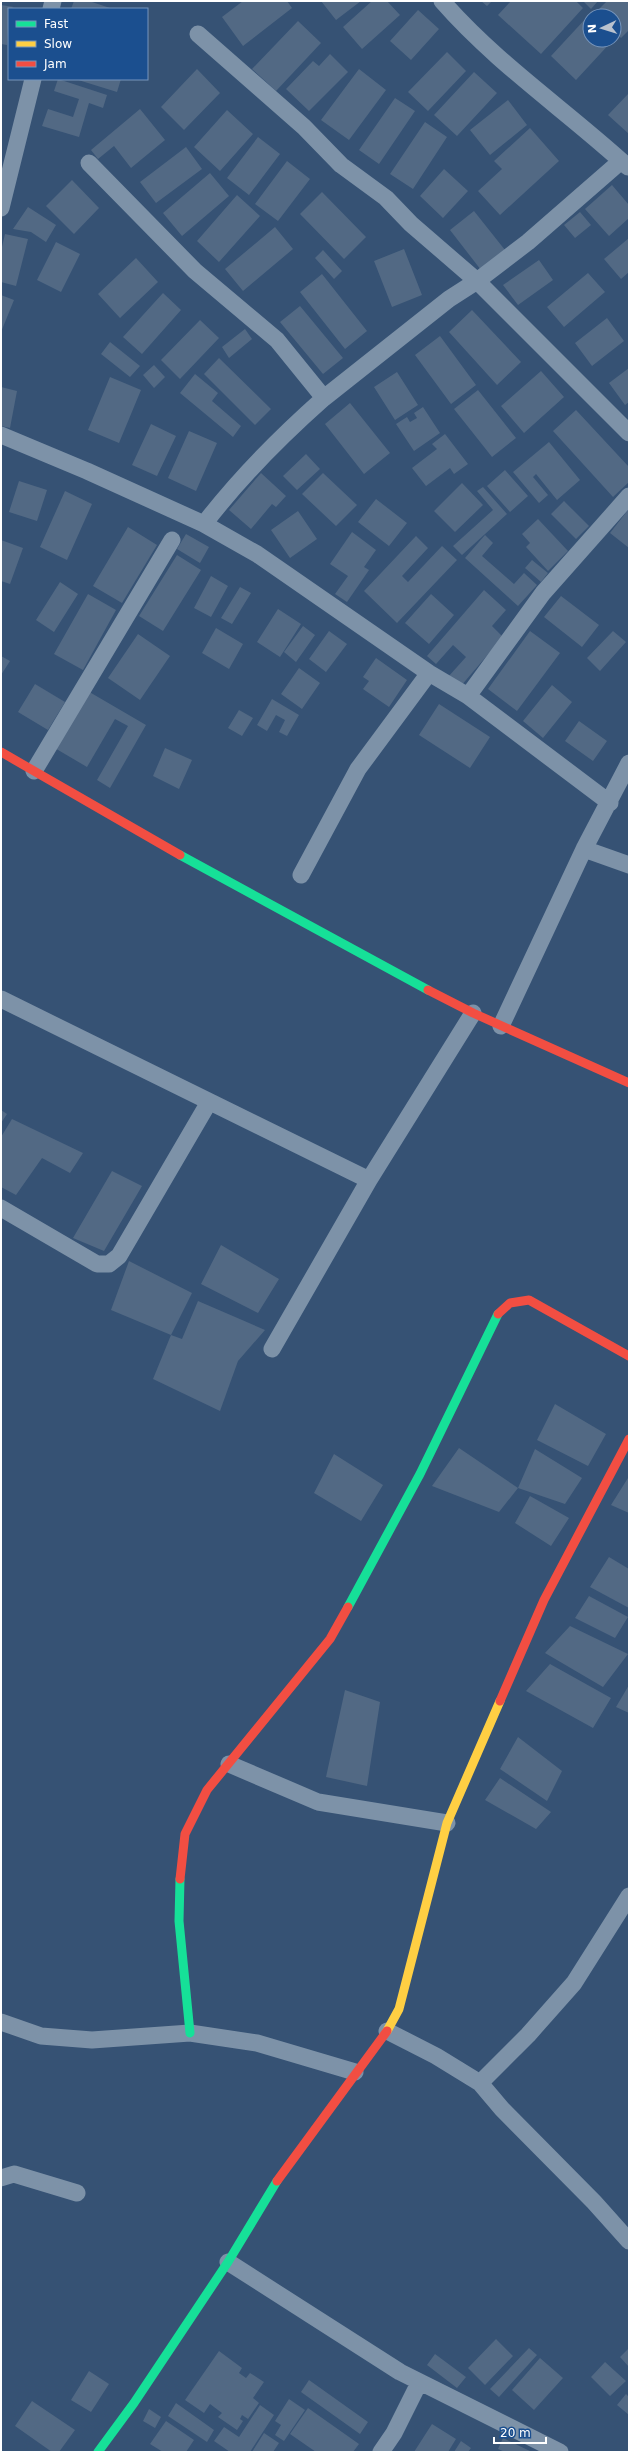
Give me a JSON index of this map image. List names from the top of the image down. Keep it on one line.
{"legend":["Fast","Slow","Jam"],"scale_bar":"20 m","north":"left"}
